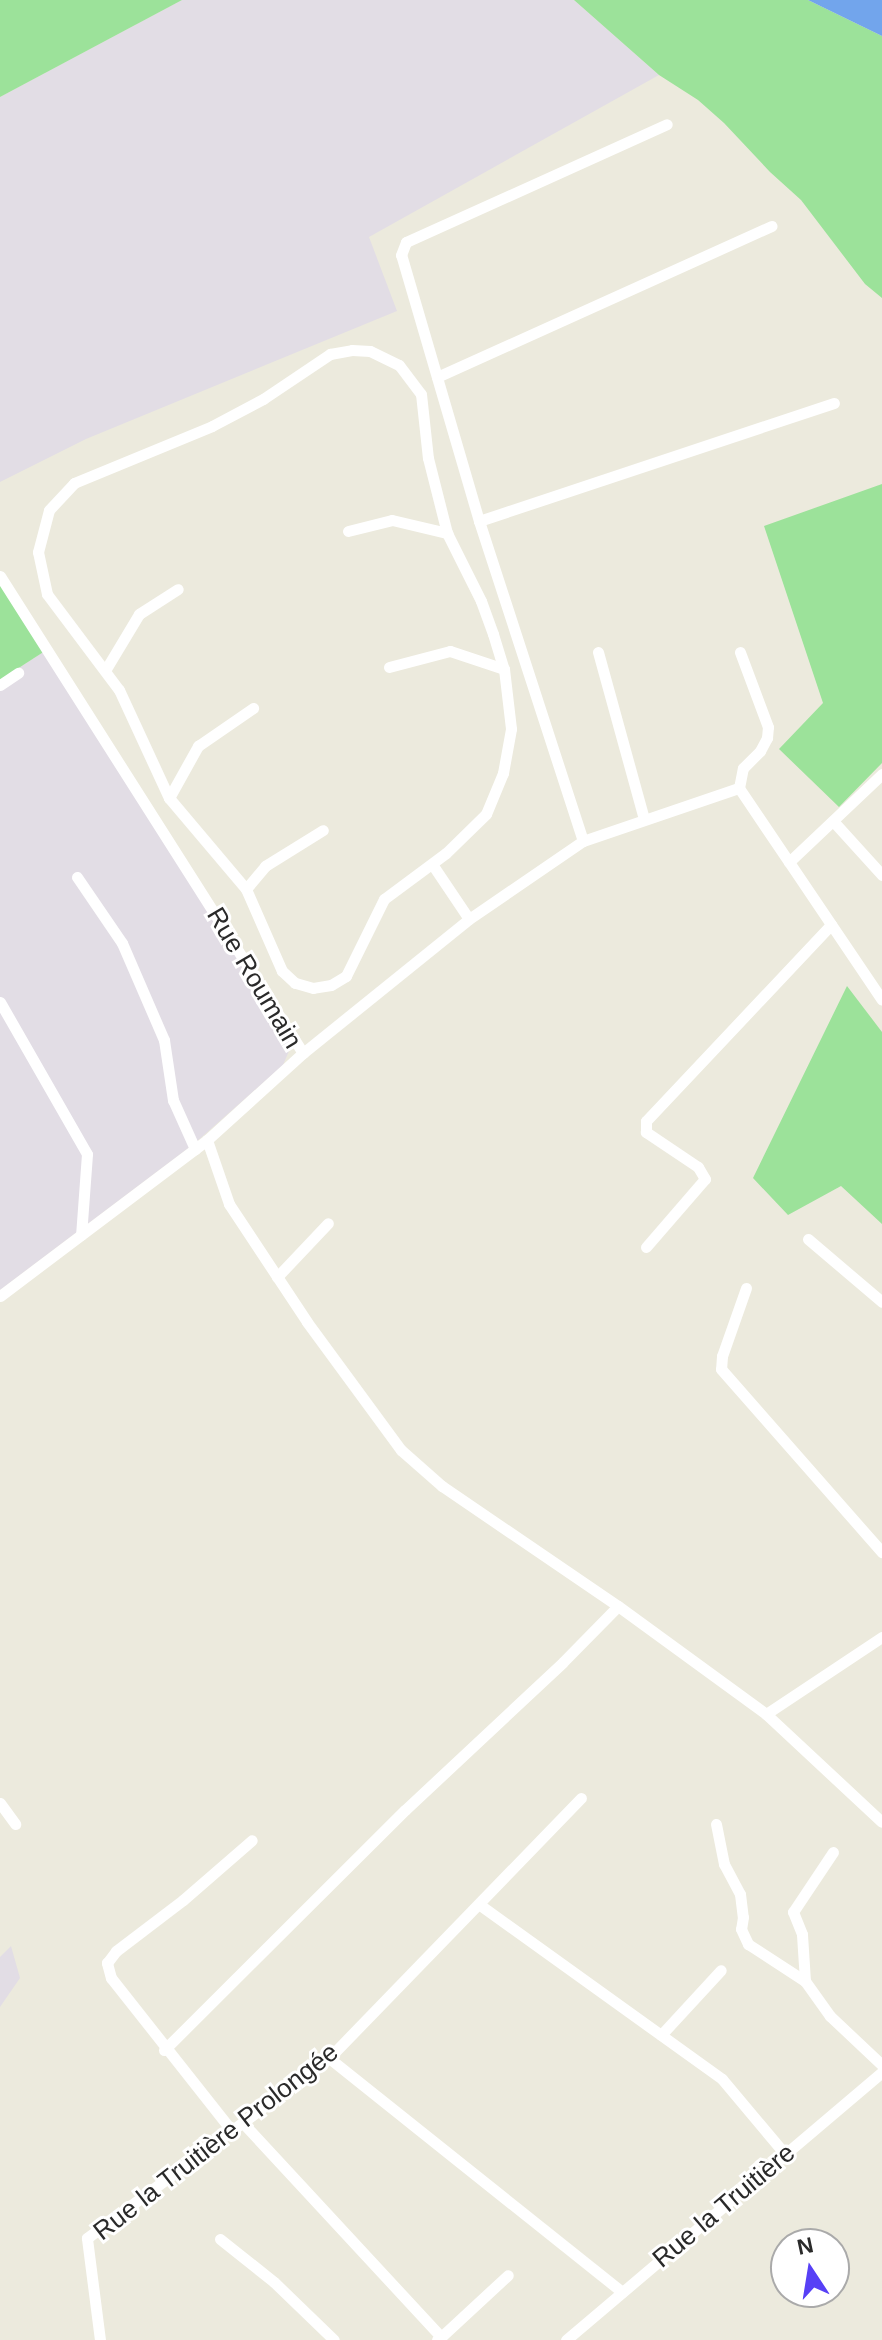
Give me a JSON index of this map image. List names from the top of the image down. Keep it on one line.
{"streets":{"street":["Rue Roumain","Rue la Truitière Prolongée","Rue la Truitière"]},"north":"top"}
